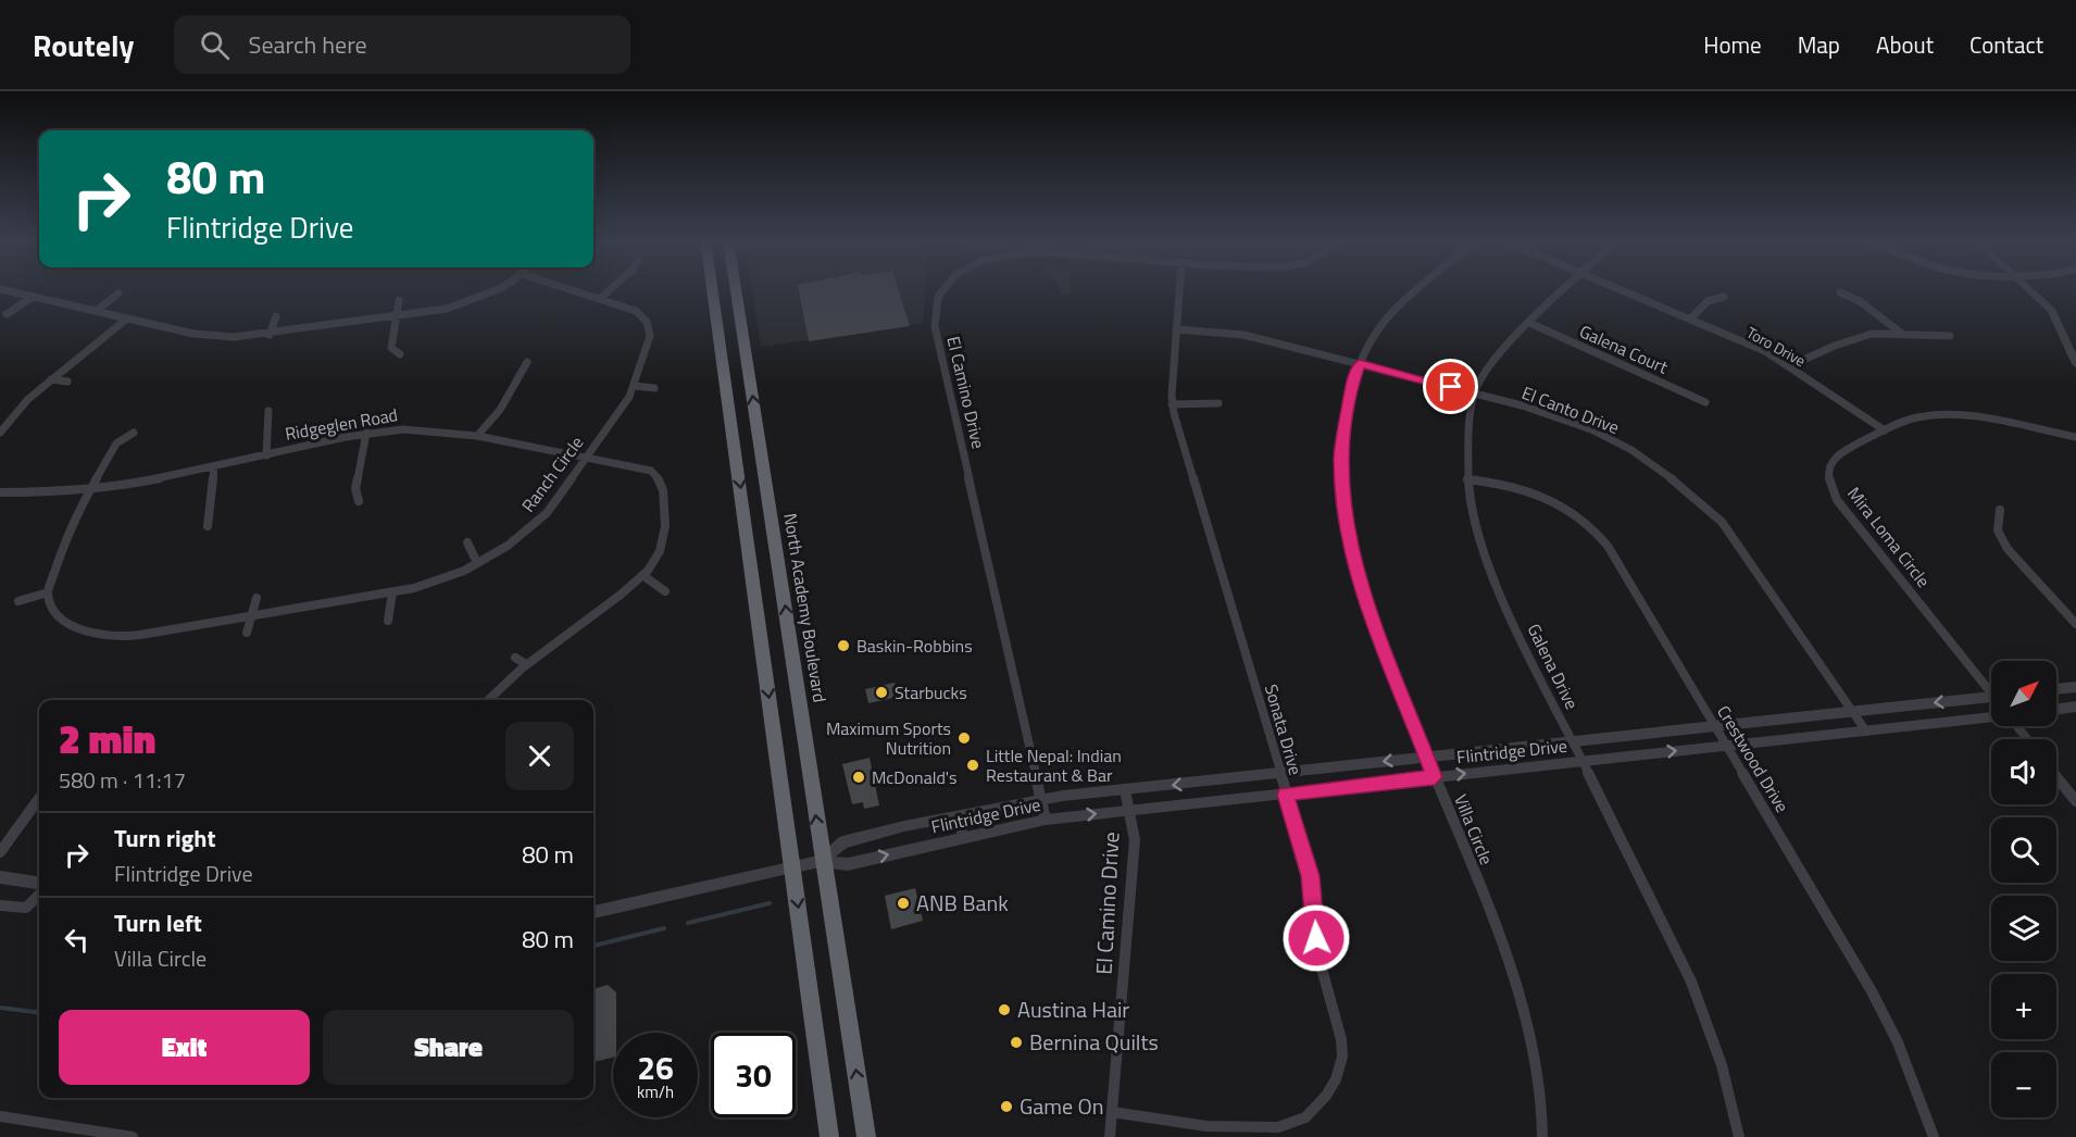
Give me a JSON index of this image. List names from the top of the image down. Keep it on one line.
{"streets":{"highway":["North Academy Boulevard"],"street":["Toro Drive","Galena Court","El Camino Drive","El Canto Drive","Ridgeglen Road","Ranch Circle","Mira Loma Circle","Galena Drive","Sonata Drive","Flintridge Drive","Crestwood Drive","Villa Circle"]},"crossings":[["Toro Drive","Mira Loma Circle"],["Galena Court","Galena Drive"],["El Camino Drive","Sonata Drive"],["El Camino Drive","Flintridge Drive"],["El Canto Drive","Galena Drive"],["El Canto Drive","Sonata Drive"],["El Canto Drive","Flintridge Drive"],["El Canto Drive","Villa Circle"],["Ridgeglen Road","Ranch Circle"],["North Academy Boulevard","Flintridge Drive"],["Galena Drive","Flintridge Drive"],["Galena Drive","Crestwood Drive"],["Sonata Drive","Flintridge Drive"],["Flintridge Drive","Crestwood Drive"],["Flintridge Drive","Villa Circle"]],"places":["Baskin-Robbins","Starbucks","Maximum Sports Nutrition","Little Nepal: Indian Restaurant & Bar","McDonald's","ANB Bank","Austina Hair","Bernina Quilts","Game On"],"north":"top right","page":{"header":"Routely","search":"Search here","nav":["Home","Map","About","Contact"],"turn":["80 m","Flintridge Drive"],"map_buttons":["+","−"],"heading":["2 min","580 m · 11:17"],"list":[{"name":"Turn right","note":"Flintridge Drive","value":"80 m"},{"name":"Turn left","note":"Villa Circle","value":"80 m"}],"buttons":["Exit","Share"],"speed":"26 km/h","limit":"30"}}
